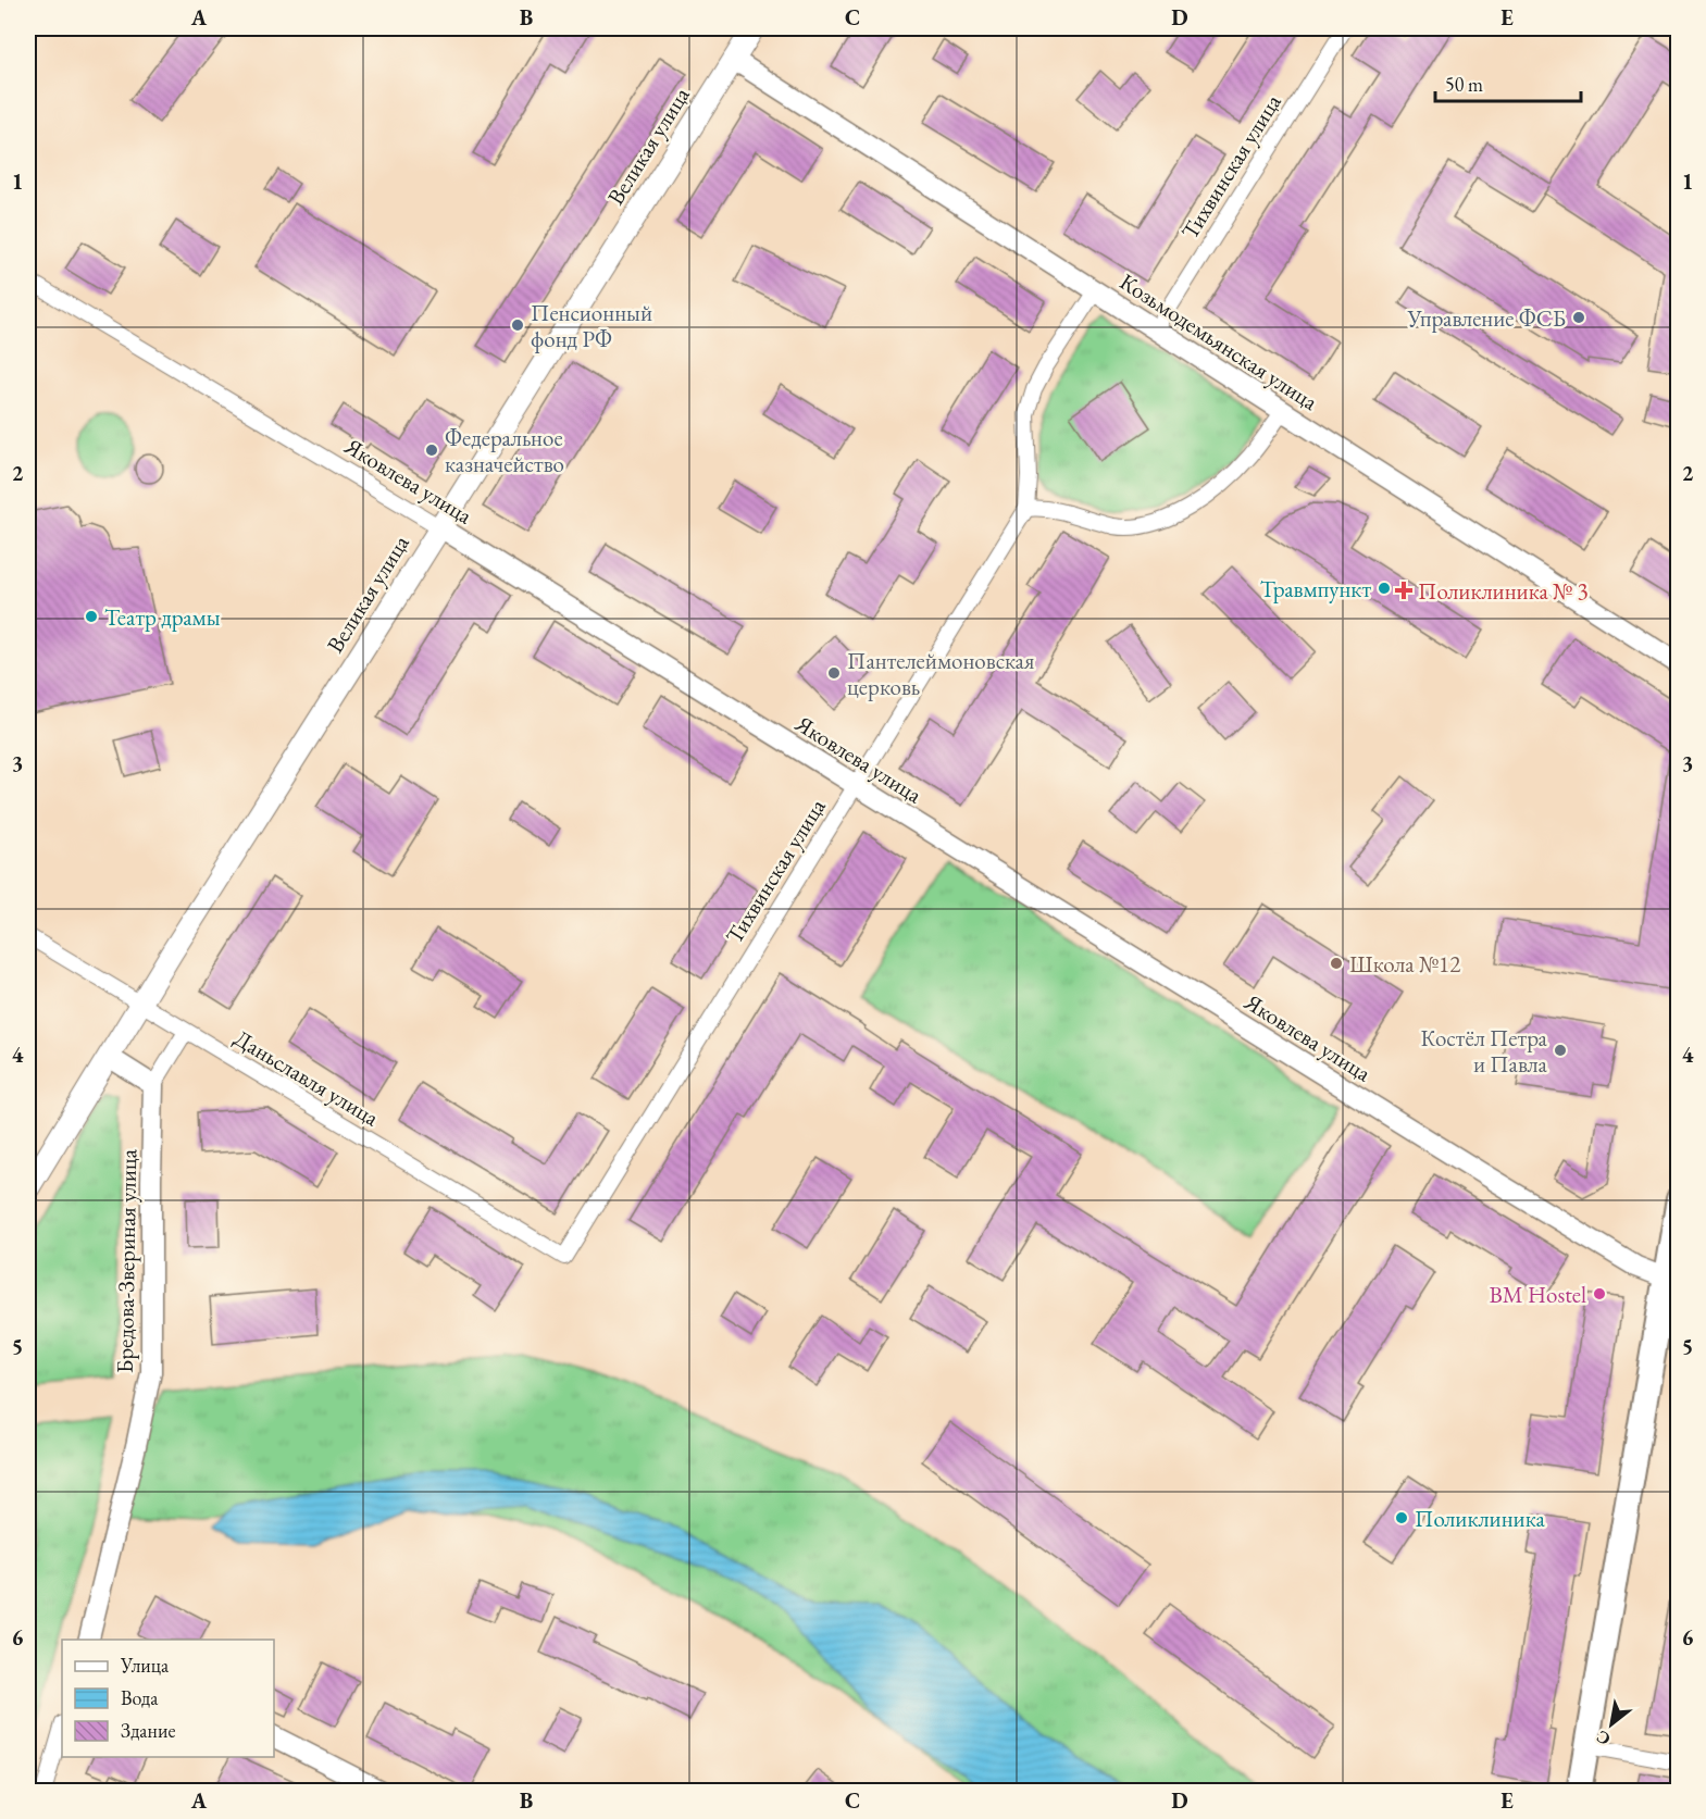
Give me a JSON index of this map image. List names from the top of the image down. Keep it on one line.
{"streets":{"main road":["Великая улица"],"street":["Тихвинская улица","Козьмодемьянская улица","Яковлева улица","Даньславля улица","Бредова-Звериная улица"]},"crossings":[["Великая улица","Козьмодемьянская улица"],["Великая улица","Яковлева улица"],["Великая улица","Даньславля улица"],["Тихвинская улица","Козьмодемьянская улица"],["Тихвинская улица","Яковлева улица"],["Тихвинская улица","Даньславля улица"]],"places":{"other":["Управление ФСБ","Пенсионный фонд РФ","Федеральное казначейство","Травмпункт","Театр драмы","Пантелеймоновская церковь","Школа №12","Костёл Петра и Павла","BM Hostel","Поликлиника"],"health":["Поликлиника № 3"]},"legend":["Улица","Вода","Здание"],"scale_bar":"50 m","north":"bottom left","grid":{"columns":["A","B","C","D","E"],"rows":["1","2","3","4","5","6"]}}
